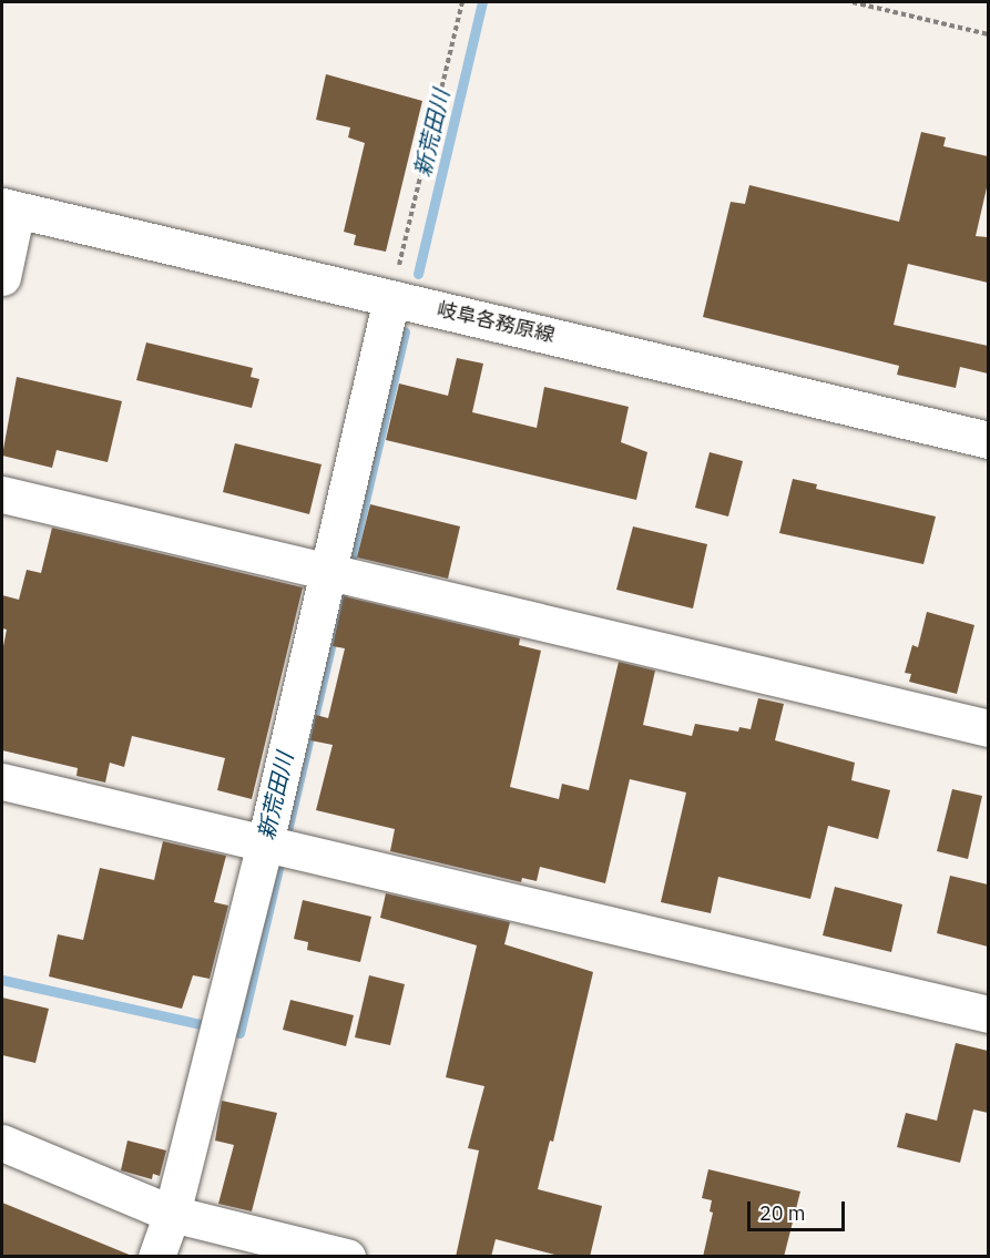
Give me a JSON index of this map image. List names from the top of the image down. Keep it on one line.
{"streets":{"street":["岐阜各務原線"]},"water":["新荒田川"],"scale_bar":"20 m"}
